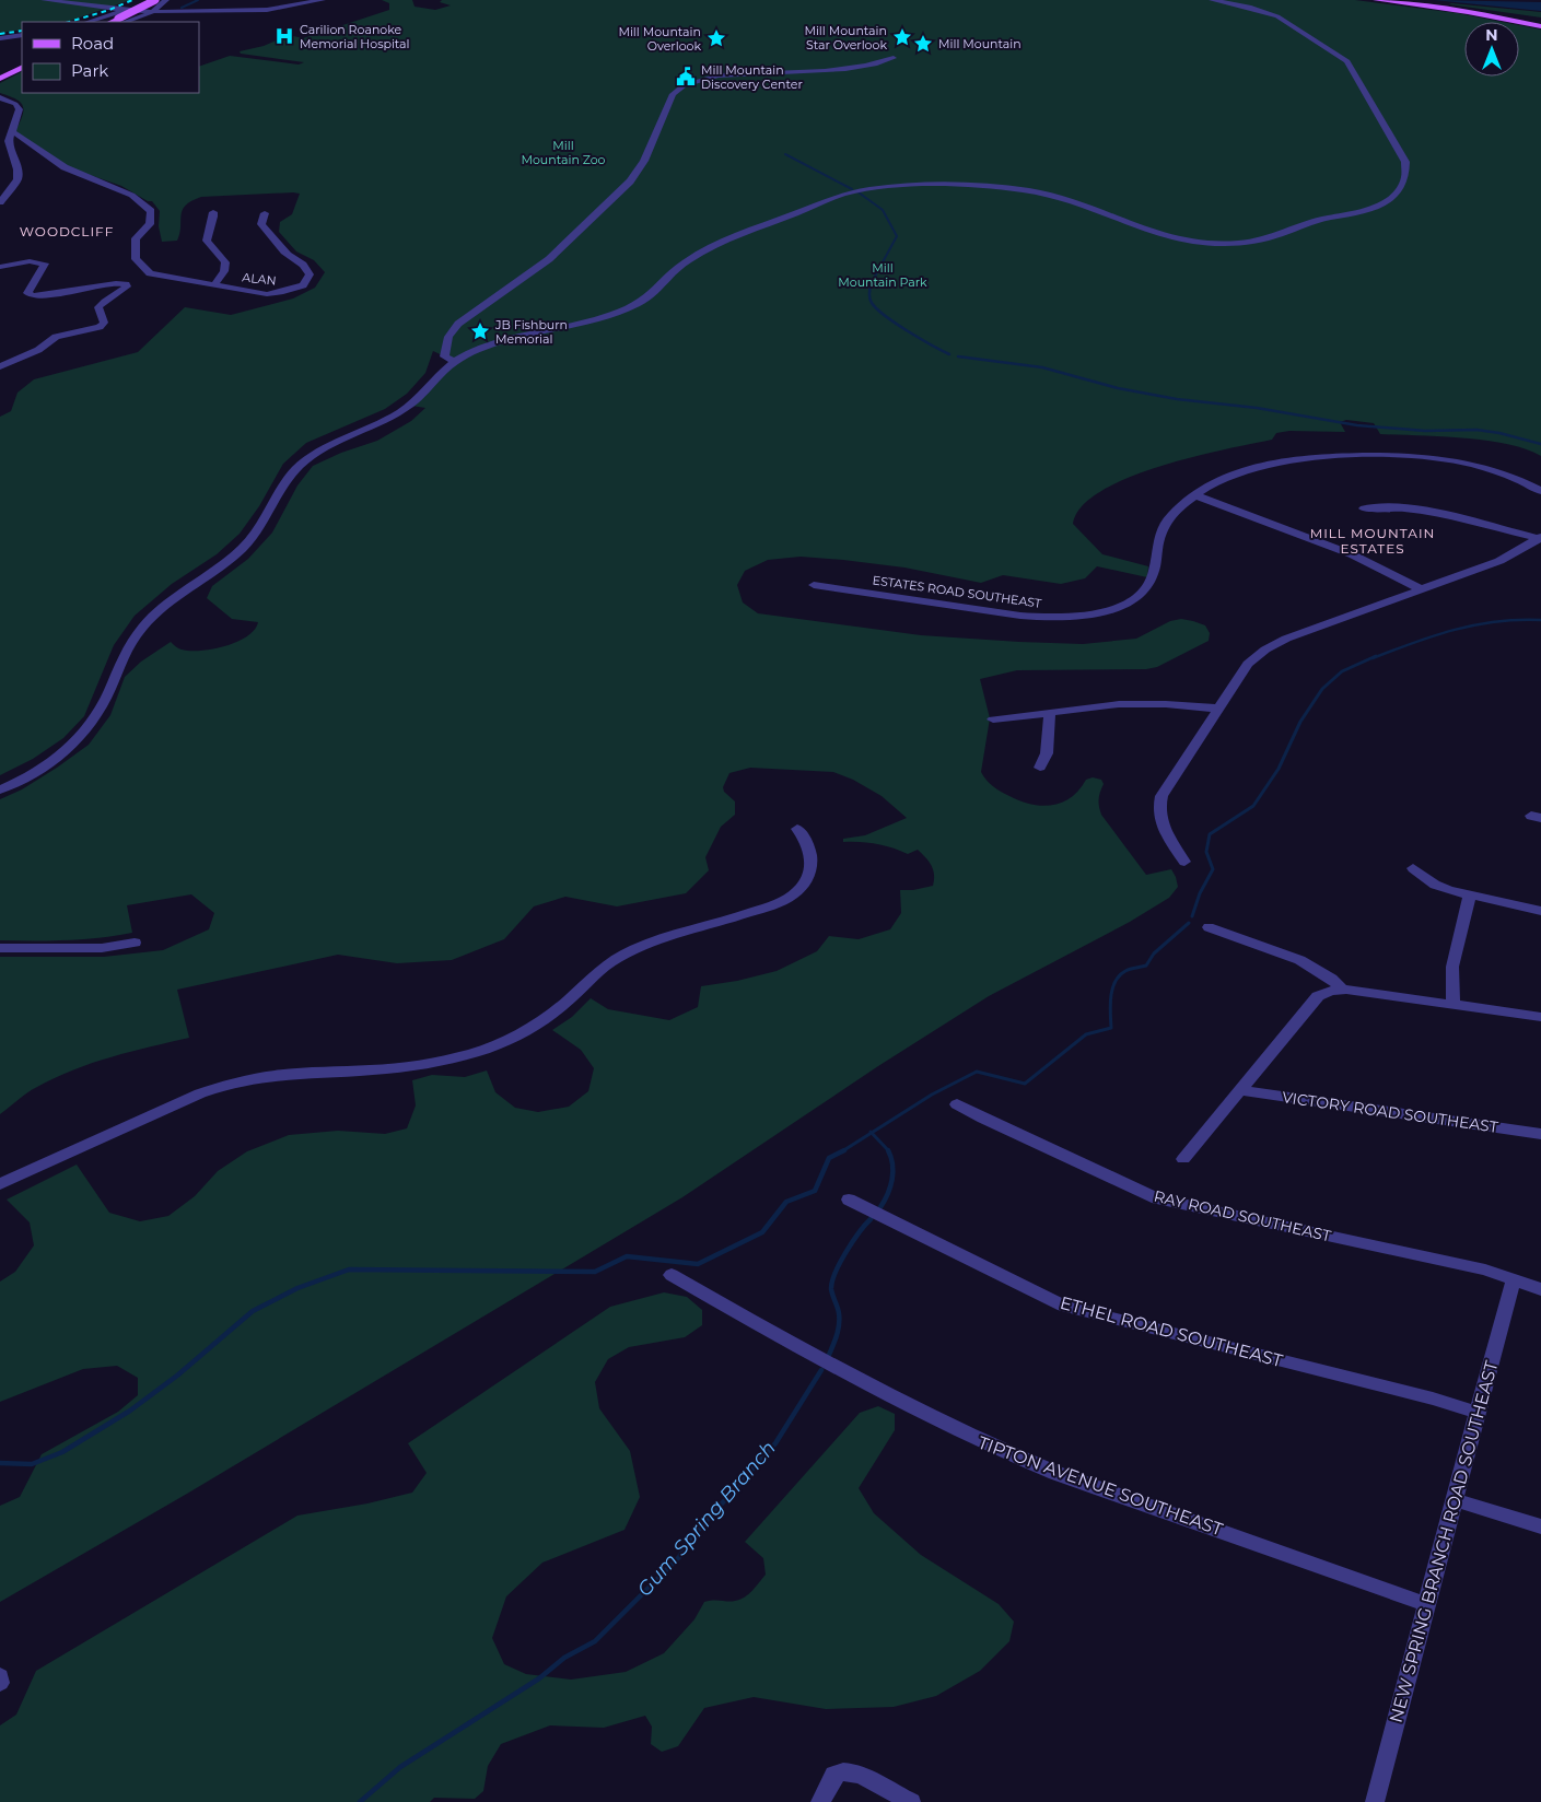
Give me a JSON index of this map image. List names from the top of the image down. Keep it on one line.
{"streets":{"street":["ALAN","ESTATES ROAD SOUTHEAST","VICTORY ROAD SOUTHEAST","RAY ROAD SOUTHEAST","ETHEL ROAD SOUTHEAST","TIPTON AVENUE SOUTHEAST","NEW SPRING BRANCH ROAD SOUTHEAST"]},"crossings":[["RAY ROAD SOUTHEAST","NEW SPRING BRANCH ROAD SOUTHEAST"],["ETHEL ROAD SOUTHEAST","NEW SPRING BRANCH ROAD SOUTHEAST"],["TIPTON AVENUE SOUTHEAST","NEW SPRING BRANCH ROAD SOUTHEAST"]],"districts":["WOODCLIFF","MILL MOUNTAIN ESTATES"],"water":["Gum Spring Branch"],"parks":["Mill Mountain Zoo","Mill Mountain Park"],"places":{"hospital":["Carilion Roanoke Memorial Hospital"],"place":["Mill Mountain Star Overlook","Mill Mountain Overlook","Mill Mountain","JB Fishburn Memorial"],"public building":["Mill Mountain Discovery Center"]},"legend":["Road","Park"],"north":"top"}
